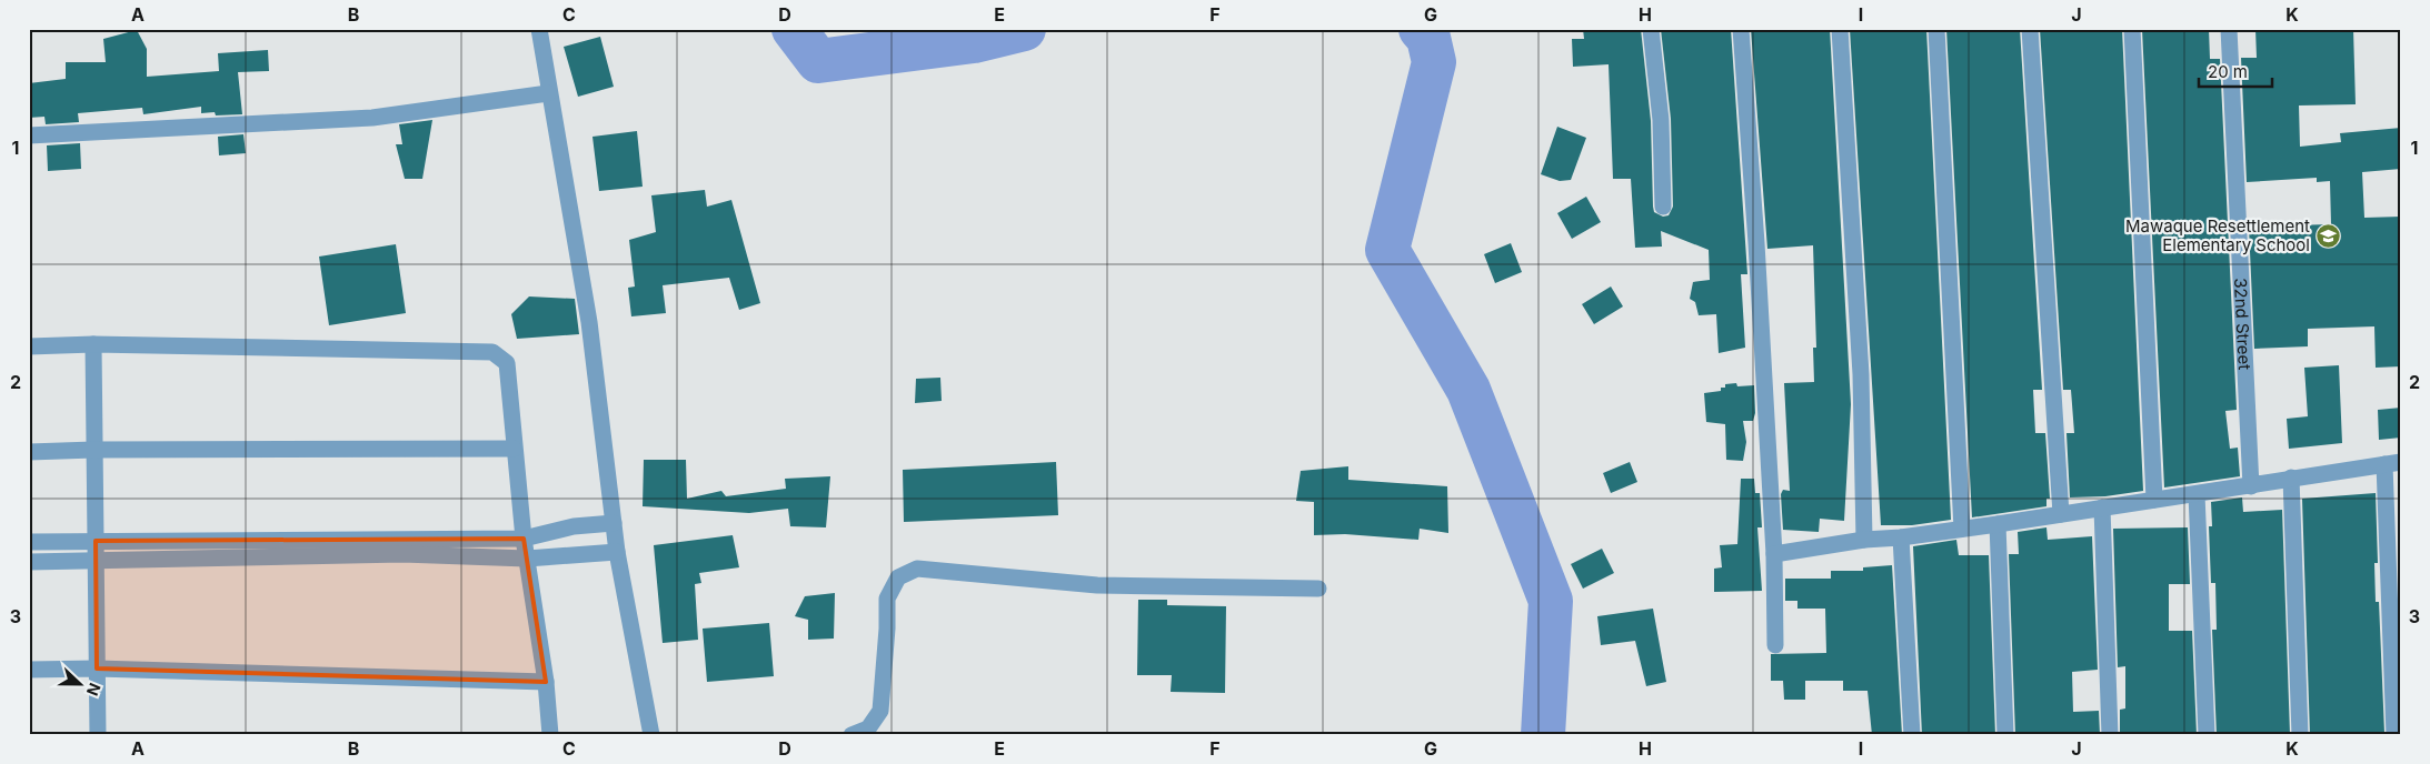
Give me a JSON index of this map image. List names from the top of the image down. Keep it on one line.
{"streets":{"street":["32nd Street"]},"places":{"school or university":["Mawaque Resettlement Elementary School"]},"scale_bar":"20 m","north":"right","grid":{"columns":["A","B","C","D","E","F","G","H","I","J","K"],"rows":["1","2","3"]}}
